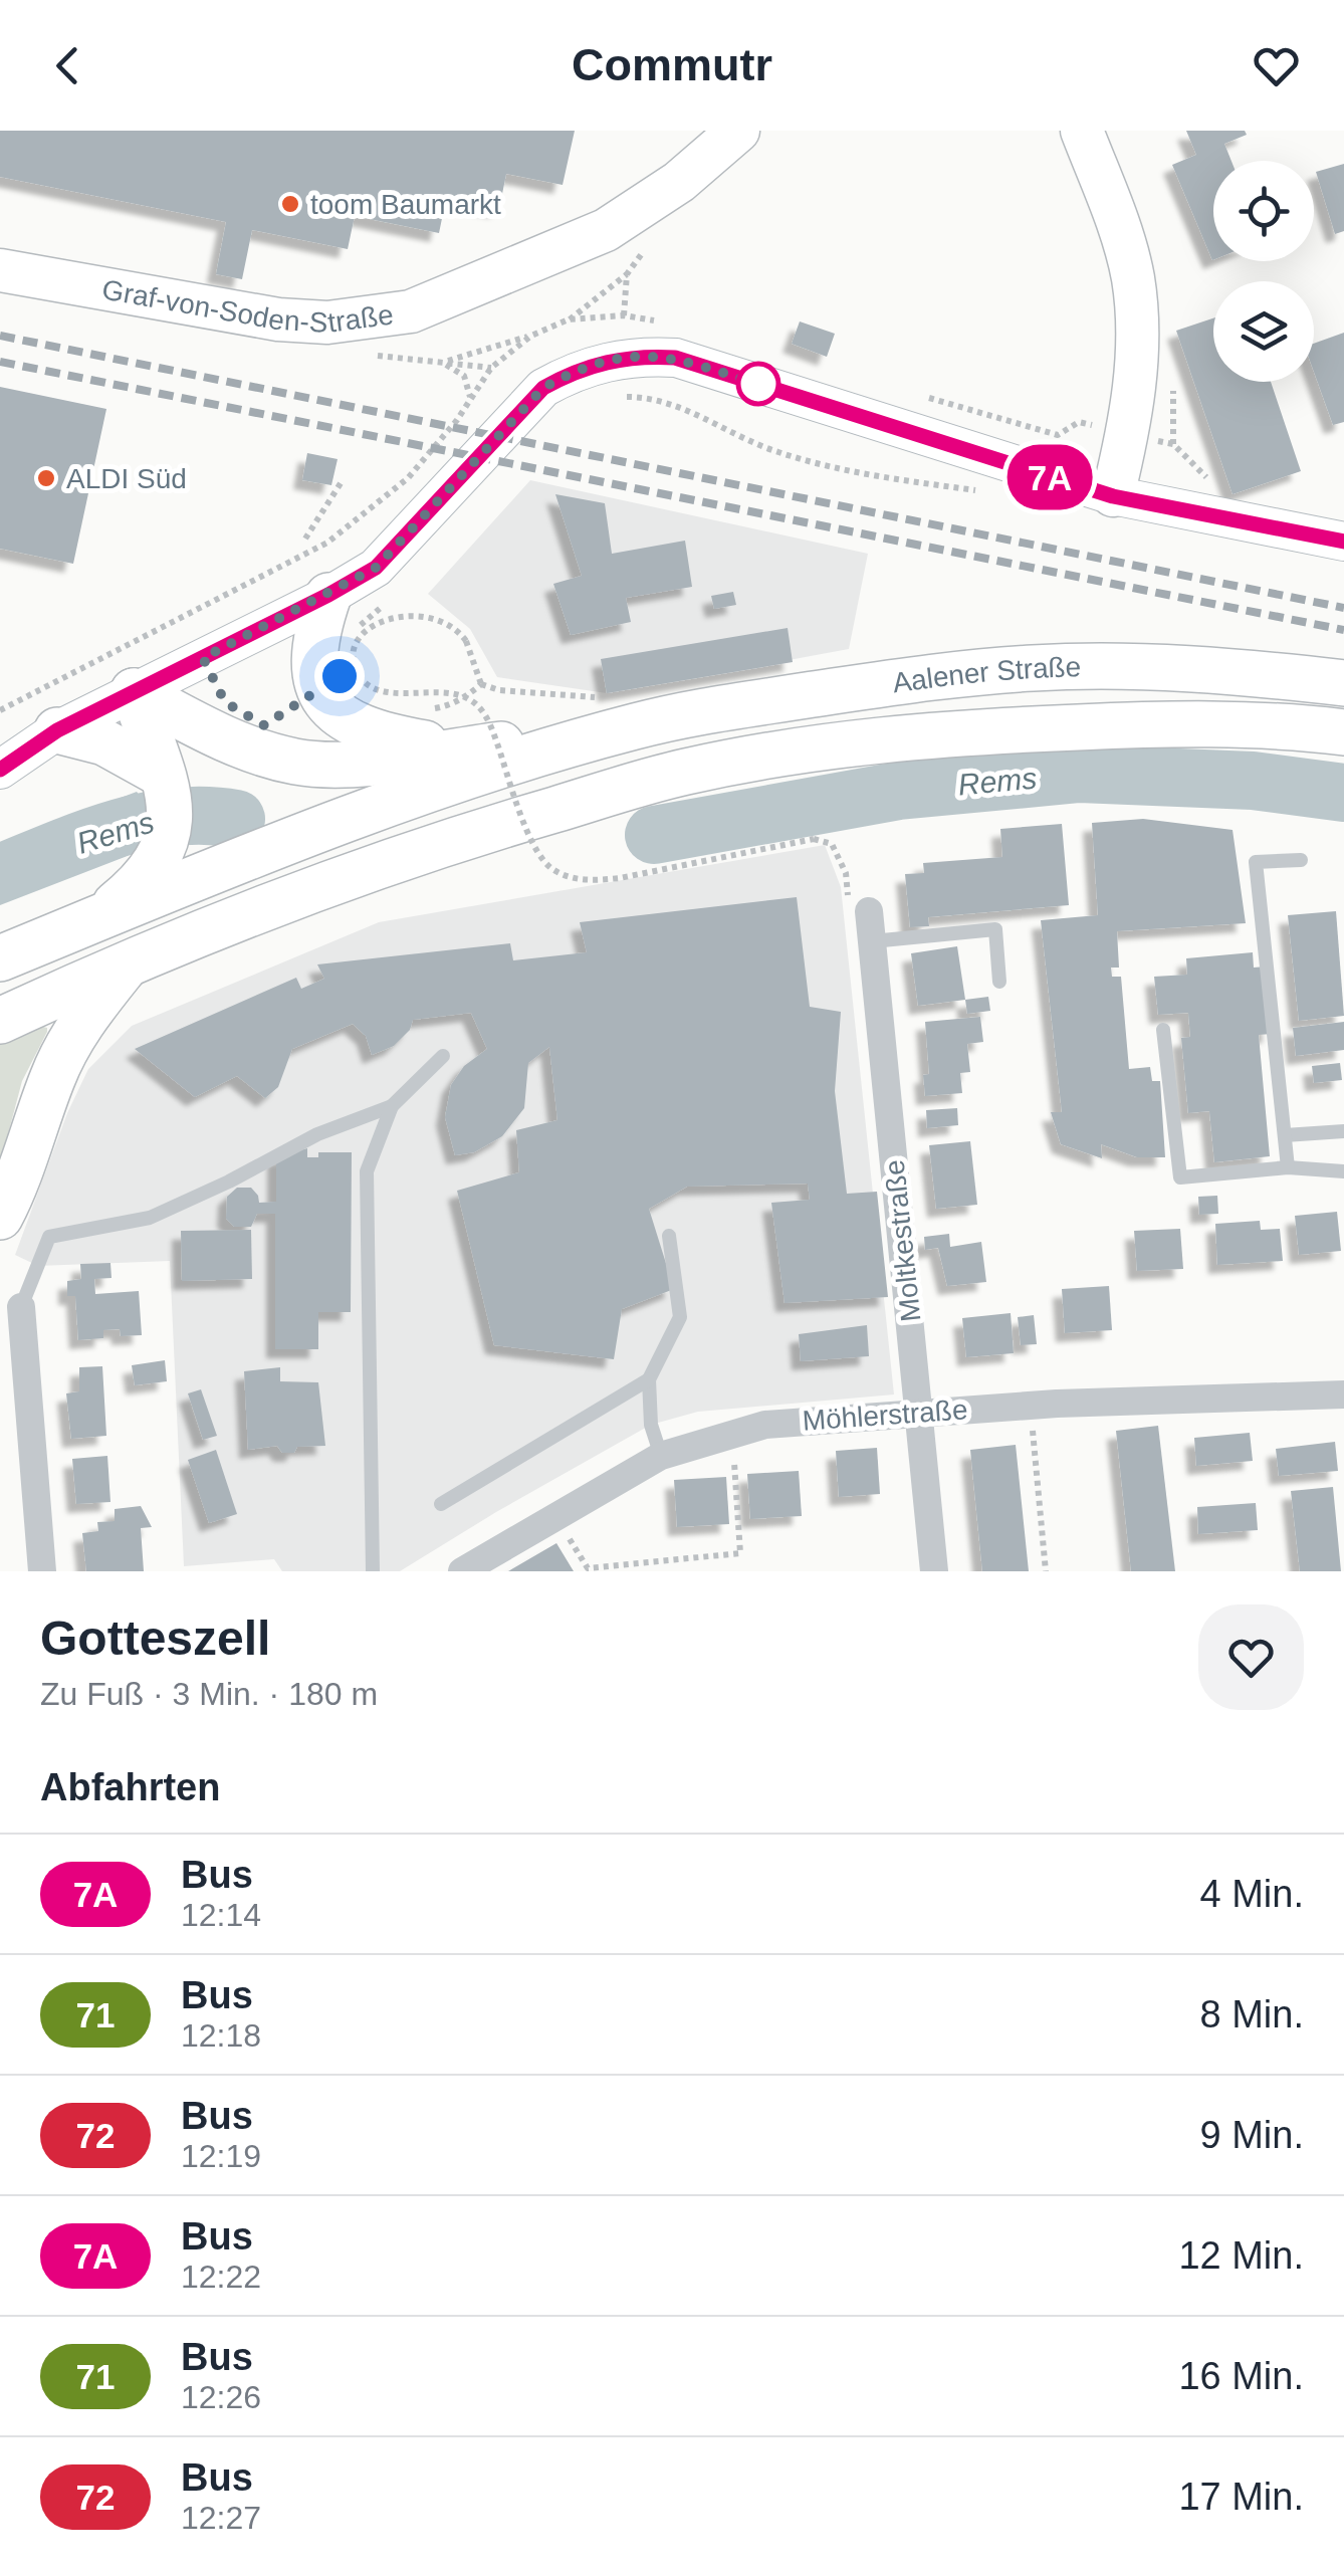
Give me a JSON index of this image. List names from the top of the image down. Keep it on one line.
{"streets":{"highway":["Aalener Straße"],"main road":["Graf-von-Soden-Straße"],"street":["Moltkestraße","Möhlerstraße"]},"crossings":[["Moltkestraße","Möhlerstraße"]],"water":["Rems"],"places":["toom Baumarkt","ALDI Süd"],"lines":["bus line 7A"],"page":{"header":"Commutr","on_map":"7A","heading":[["Gotteszell","Zu Fuß · 3 Min. · 180 m"],"Abfahrten"],"list":[{"mark":"7A","name":"Bus","note":"12:14","value":"4 Min."},{"mark":"71","name":"Bus","note":"12:18","value":"8 Min."},{"mark":"72","name":"Bus","note":"12:19","value":"9 Min."},{"mark":"7A","name":"Bus","note":"12:22","value":"12 Min."},{"mark":"71","name":"Bus","note":"12:26","value":"16 Min."},{"mark":"72","name":"Bus","note":"12:27","value":"17 Min."}]}}
